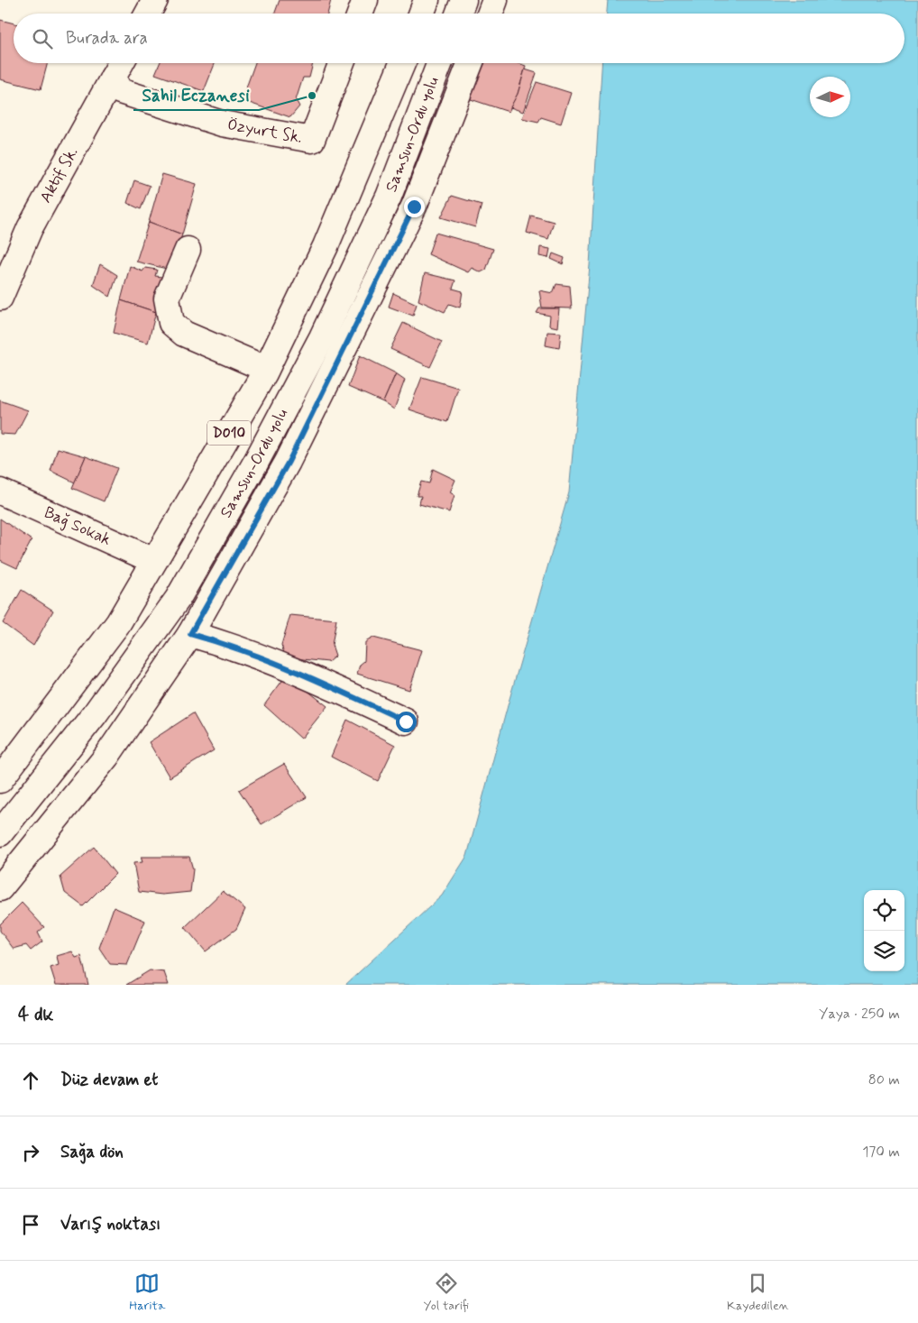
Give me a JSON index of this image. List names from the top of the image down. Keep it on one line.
{"streets":{"main road":["Özyurt Sk.","Samsun-Ordu yolu","Aktif Sk.","D010","Bağ Sokak"]},"crossings":[["Özyurt Sk.","Aktif Sk."],["D010","Bağ Sokak"]],"places":["Sahil Eczanesi"],"north":"right","page":{"search":"Burada ara","heading":["4 dk","Yaya · 250 m"],"list":[["Düz devam et","80 m"],["Sağa dön","170 m"],"Varış noktası"],"nav":["Harita","Yol tarifi","Kaydedilen"]}}
